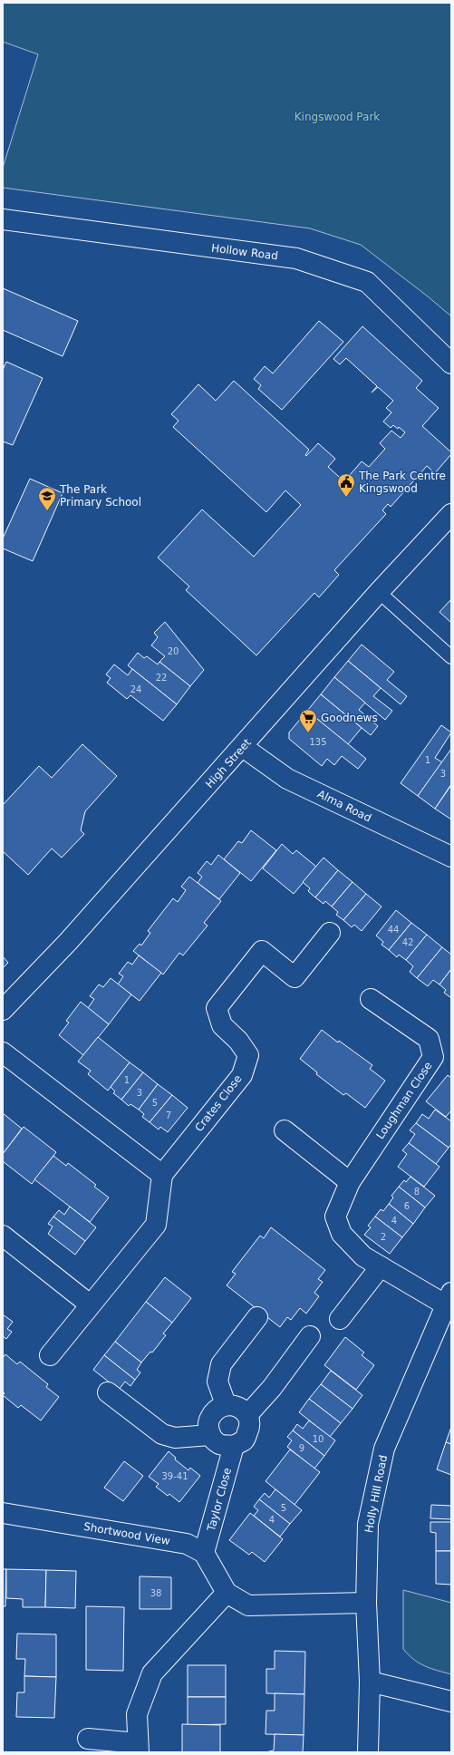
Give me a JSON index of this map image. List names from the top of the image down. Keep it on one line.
{"streets":{"street":["Hollow Road","High Street","Alma Road","Loughman Close","Crates Close","Holly Hill Road","Taylor Close","Shortwood View"]},"crossings":[["High Street","Alma Road"],["Loughman Close","Holly Hill Road"],["Taylor Close","Shortwood View"]],"parks":["Kingswood Park"],"places":{"public building":["The Park Centre Kingswood"],"school or university":["The Park Primary School"],"supermarket":["Goodnews"]},"house_numbers":["20","22","24","135","1","3","44","42","1","3","5","7","8","6","4","2","10","9","39-41","5","4","38"]}
